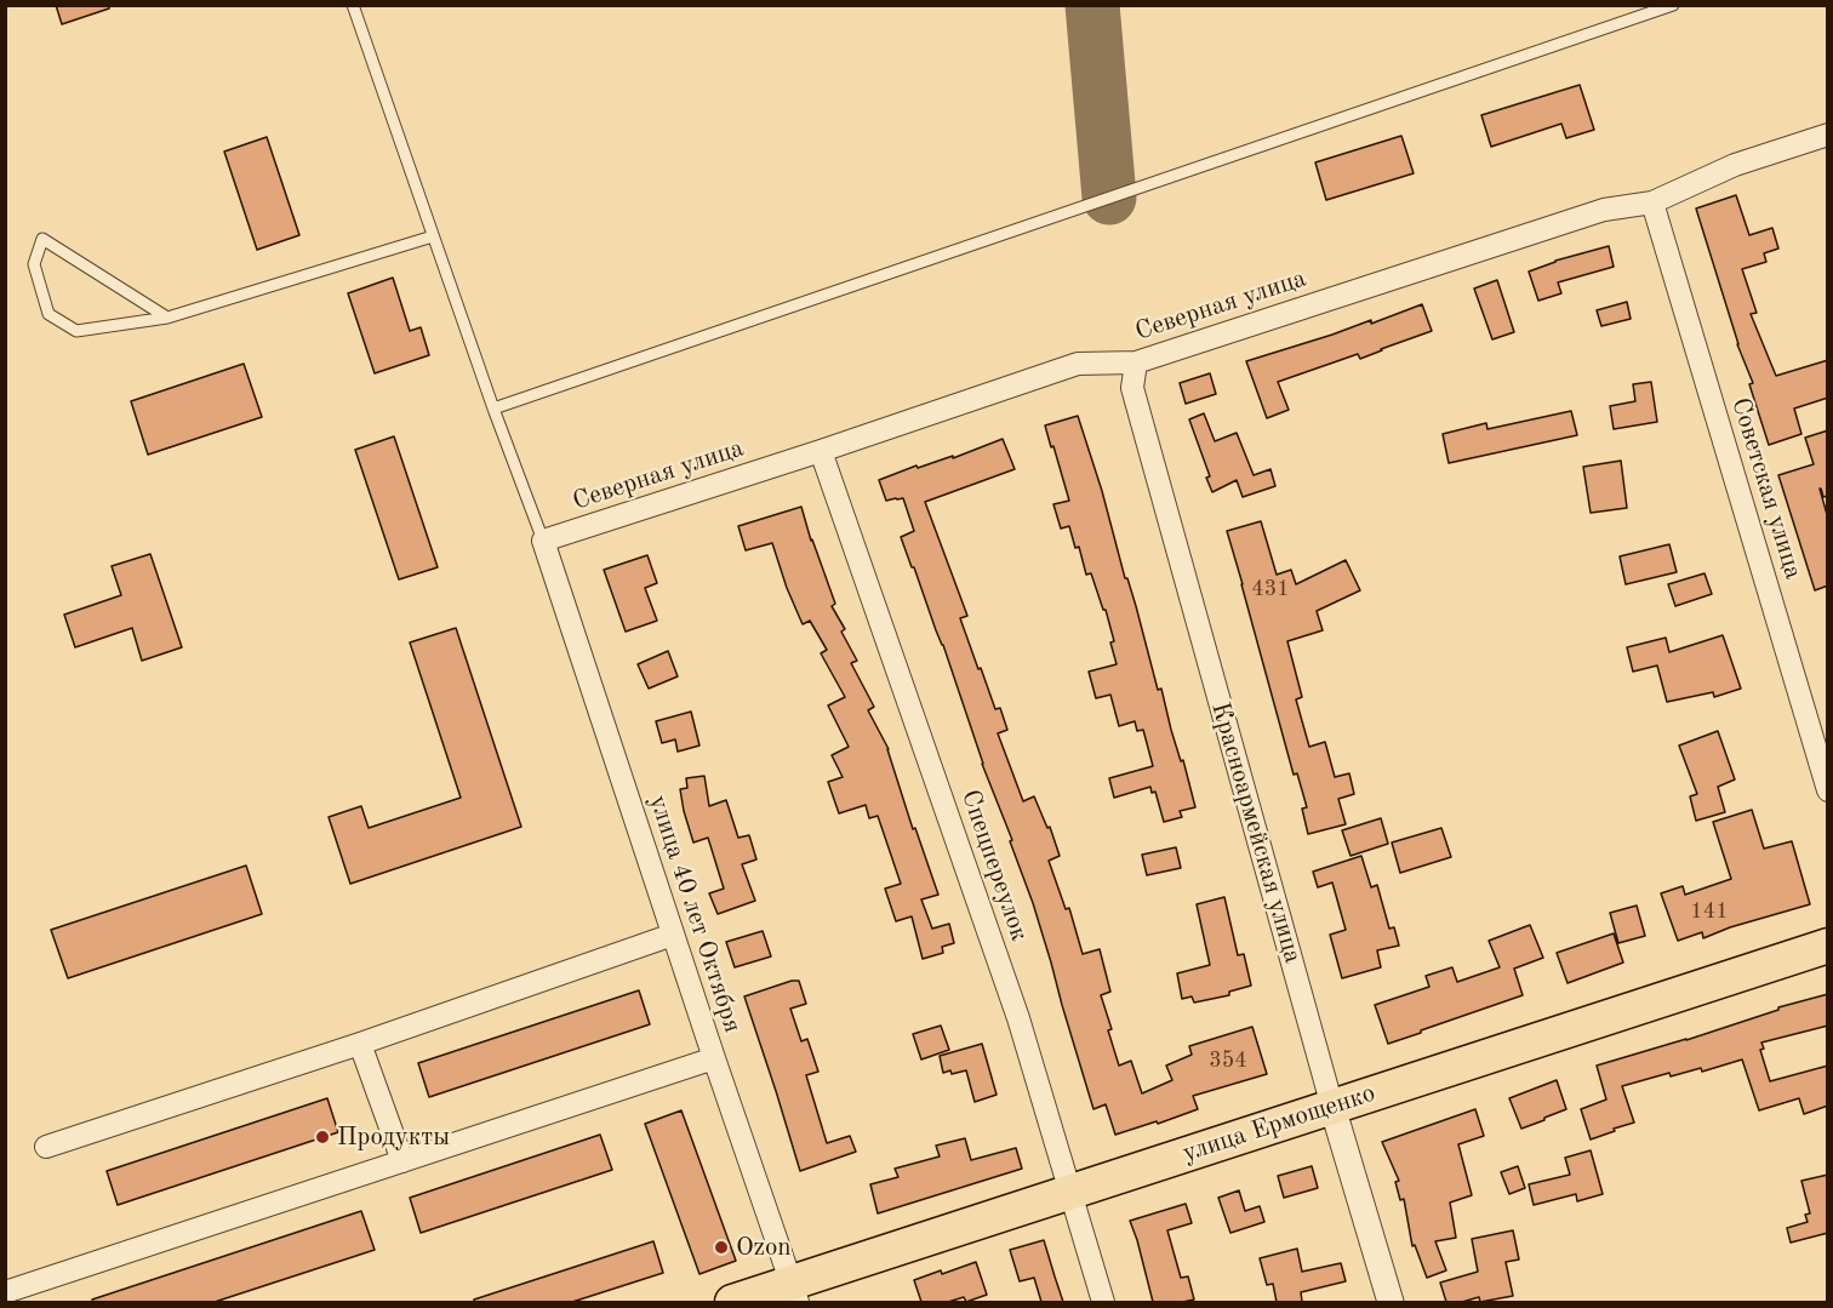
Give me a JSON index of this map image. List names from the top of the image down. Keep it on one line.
{"streets":{"highway":["улица Ермощенко"],"street":["Северная улица","Советская улица","Красноармейская улица","Спецпереулок","улица 40 лет Октября"]},"crossings":[["Северная улица","Советская улица"],["Северная улица","Красноармейская улица"],["Северная улица","Спецпереулок"],["Северная улица","улица 40 лет Октября"],["Красноармейская улица","улица Ермощенко"],["Спецпереулок","улица Ермощенко"],["улица 40 лет Октября","улица Ермощенко"]],"places":["Продукты","Ozon"],"house_numbers":["431","141","354"]}
